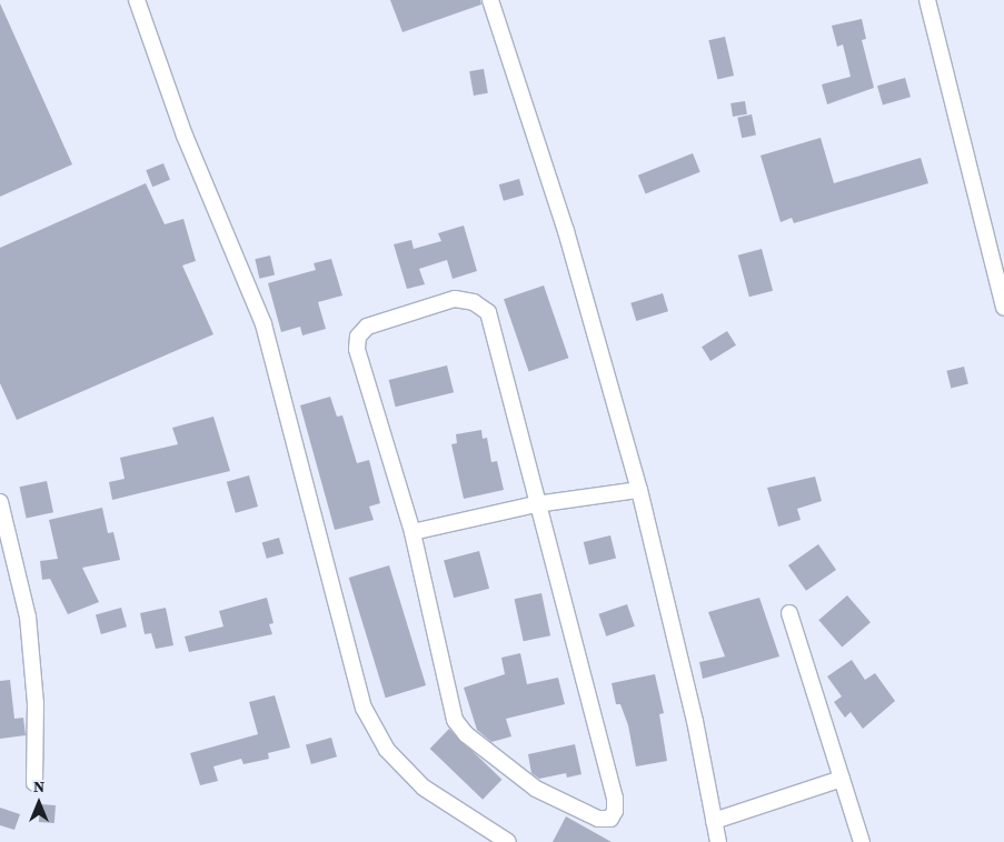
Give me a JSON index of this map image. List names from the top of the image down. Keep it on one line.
{"north":"top"}
